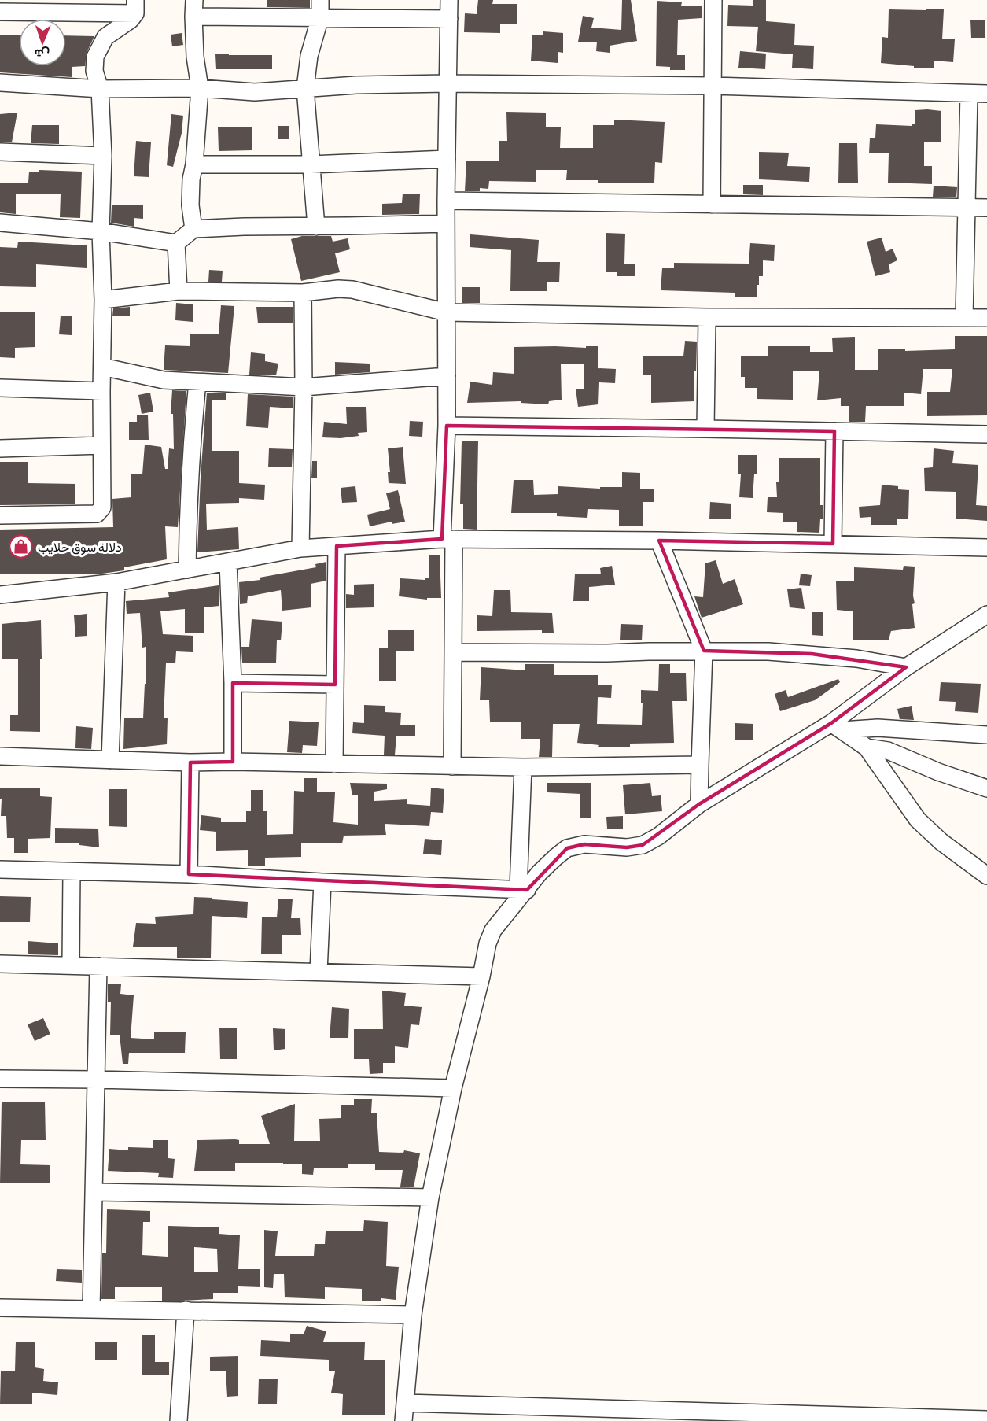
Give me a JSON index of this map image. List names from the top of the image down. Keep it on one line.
{"places":{"shop":["دلالة سوق حلايب"]},"north":"bottom"}
